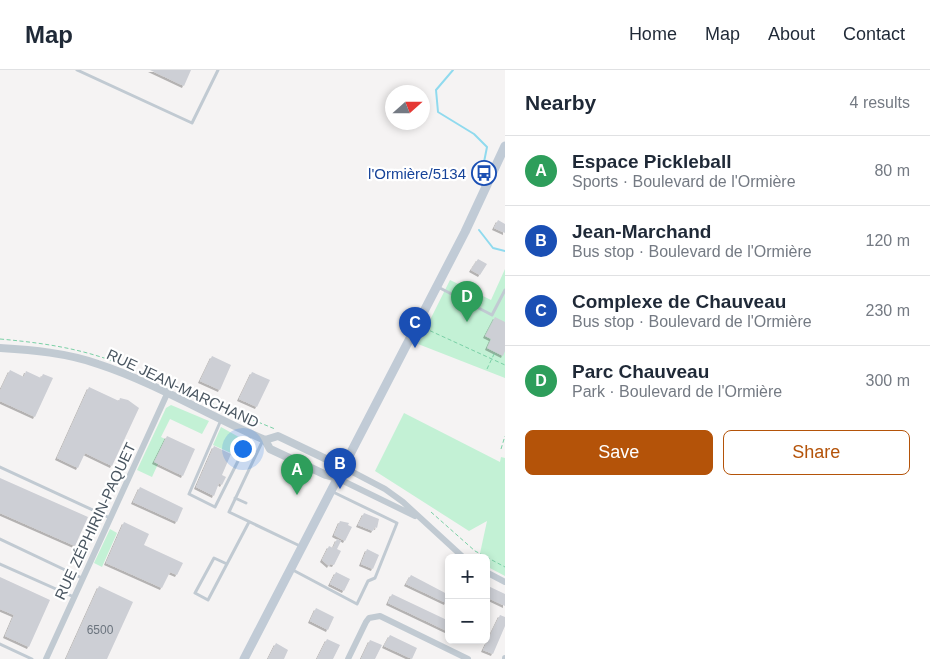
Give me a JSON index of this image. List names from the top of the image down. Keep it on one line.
{"streets":{"street":["RUE JEAN-MARCHAND","RUE ZÉPHIRIN-PAQUET"]},"crossings":[["RUE JEAN-MARCHAND","RUE ZÉPHIRIN-PAQUET"]],"places":{"bus stop":["l'Ormière/5134"]},"house_numbers":["6500"],"north":"right","page":{"header":"Map","nav":["Home","Map","About","Contact"],"heading":["Nearby","4 results"],"list":[{"mark":"A","name":"Espace Pickleball","note":"Sports · Boulevard de l'Ormière","value":"80 m"},{"mark":"B","name":"Jean-Marchand","note":"Bus stop · Boulevard de l'Ormière","value":"120 m"},{"mark":"C","name":"Complexe de Chauveau","note":"Bus stop · Boulevard de l'Ormière","value":"230 m"},{"mark":"D","name":"Parc Chauveau","note":"Park · Boulevard de l'Ormière","value":"300 m"}],"pins":["D","C","B","A"],"buttons":["Save","Share"],"map_buttons":["+","−"]}}
